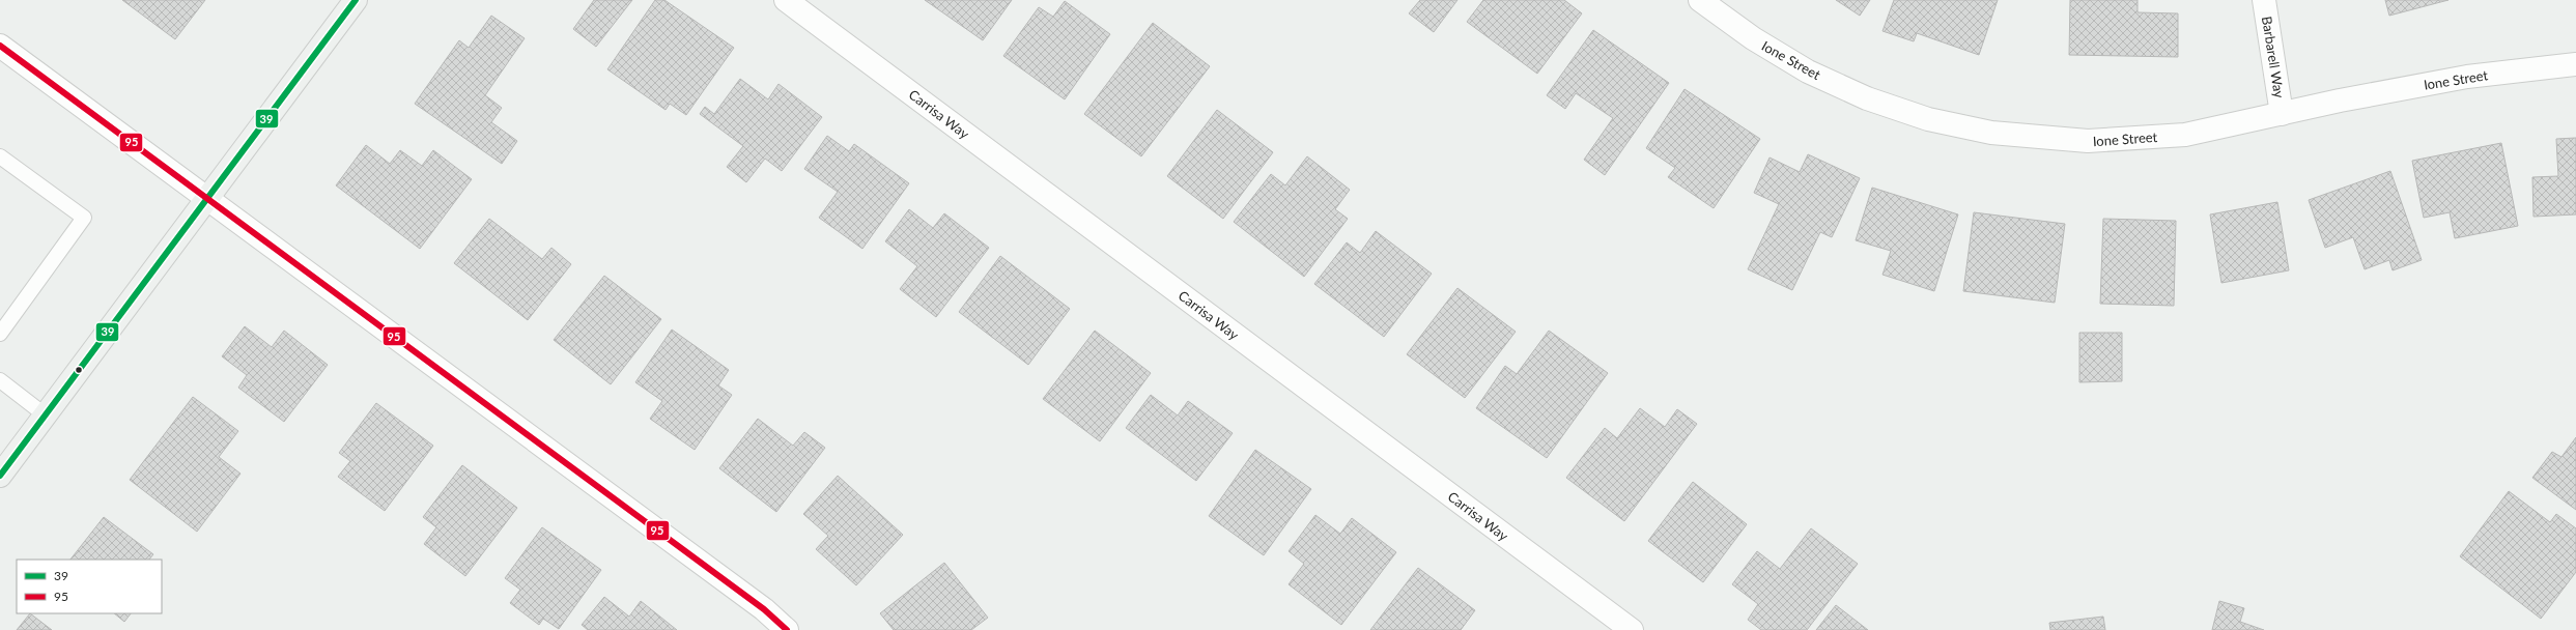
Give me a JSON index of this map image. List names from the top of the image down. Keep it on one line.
{"streets":{"street":["Barbarell Way","Ione Street","Carrisa Way"]},"crossings":[["Barbarell Way","Ione Street"]],"lines":["transit line 39","transit line 95"],"legend":["39","95"]}
